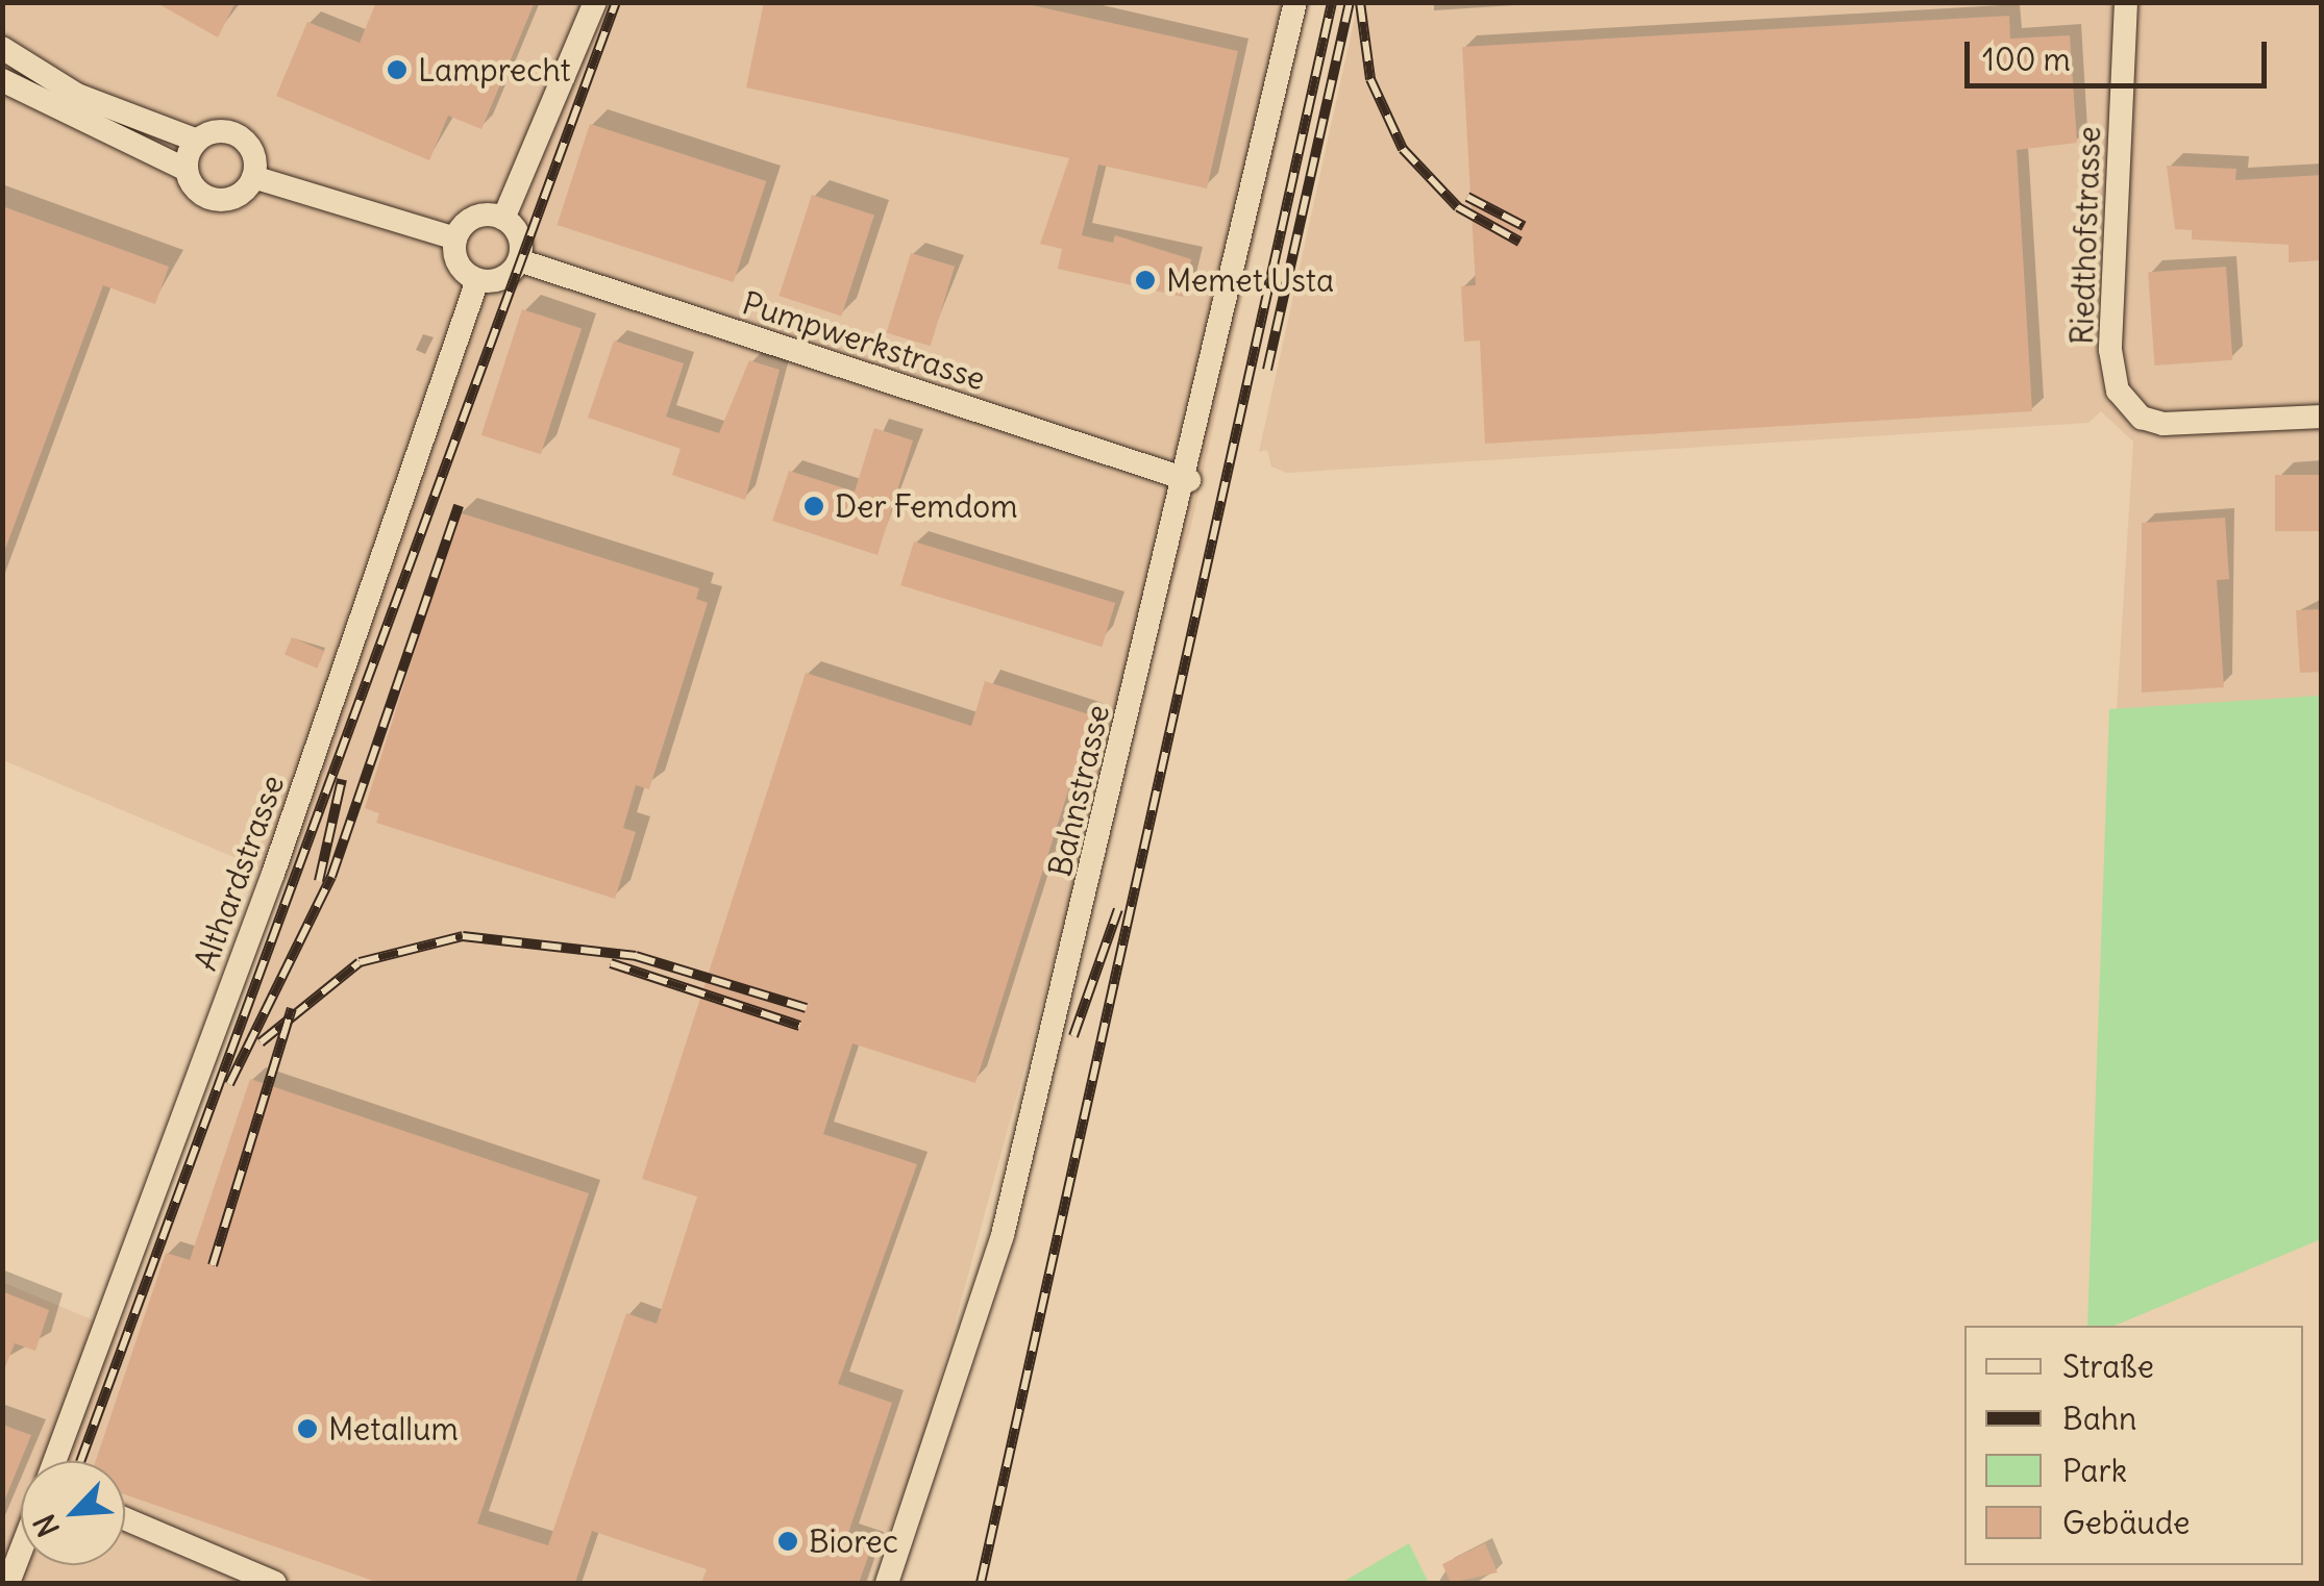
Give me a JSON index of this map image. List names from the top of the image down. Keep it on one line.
{"streets":{"street":["Riedthofstrasse","Pumpwerkstrasse","Bahnstrasse","Althardstrasse"]},"crossings":[["Pumpwerkstrasse","Bahnstrasse"],["Pumpwerkstrasse","Althardstrasse"]],"places":["Lamprecht","Memet Usta","Der Femdom","Metallum","Biorec"],"legend":["Straße","Bahn","Park","Gebäude"],"scale_bar":"100 m","north":"bottom left"}
